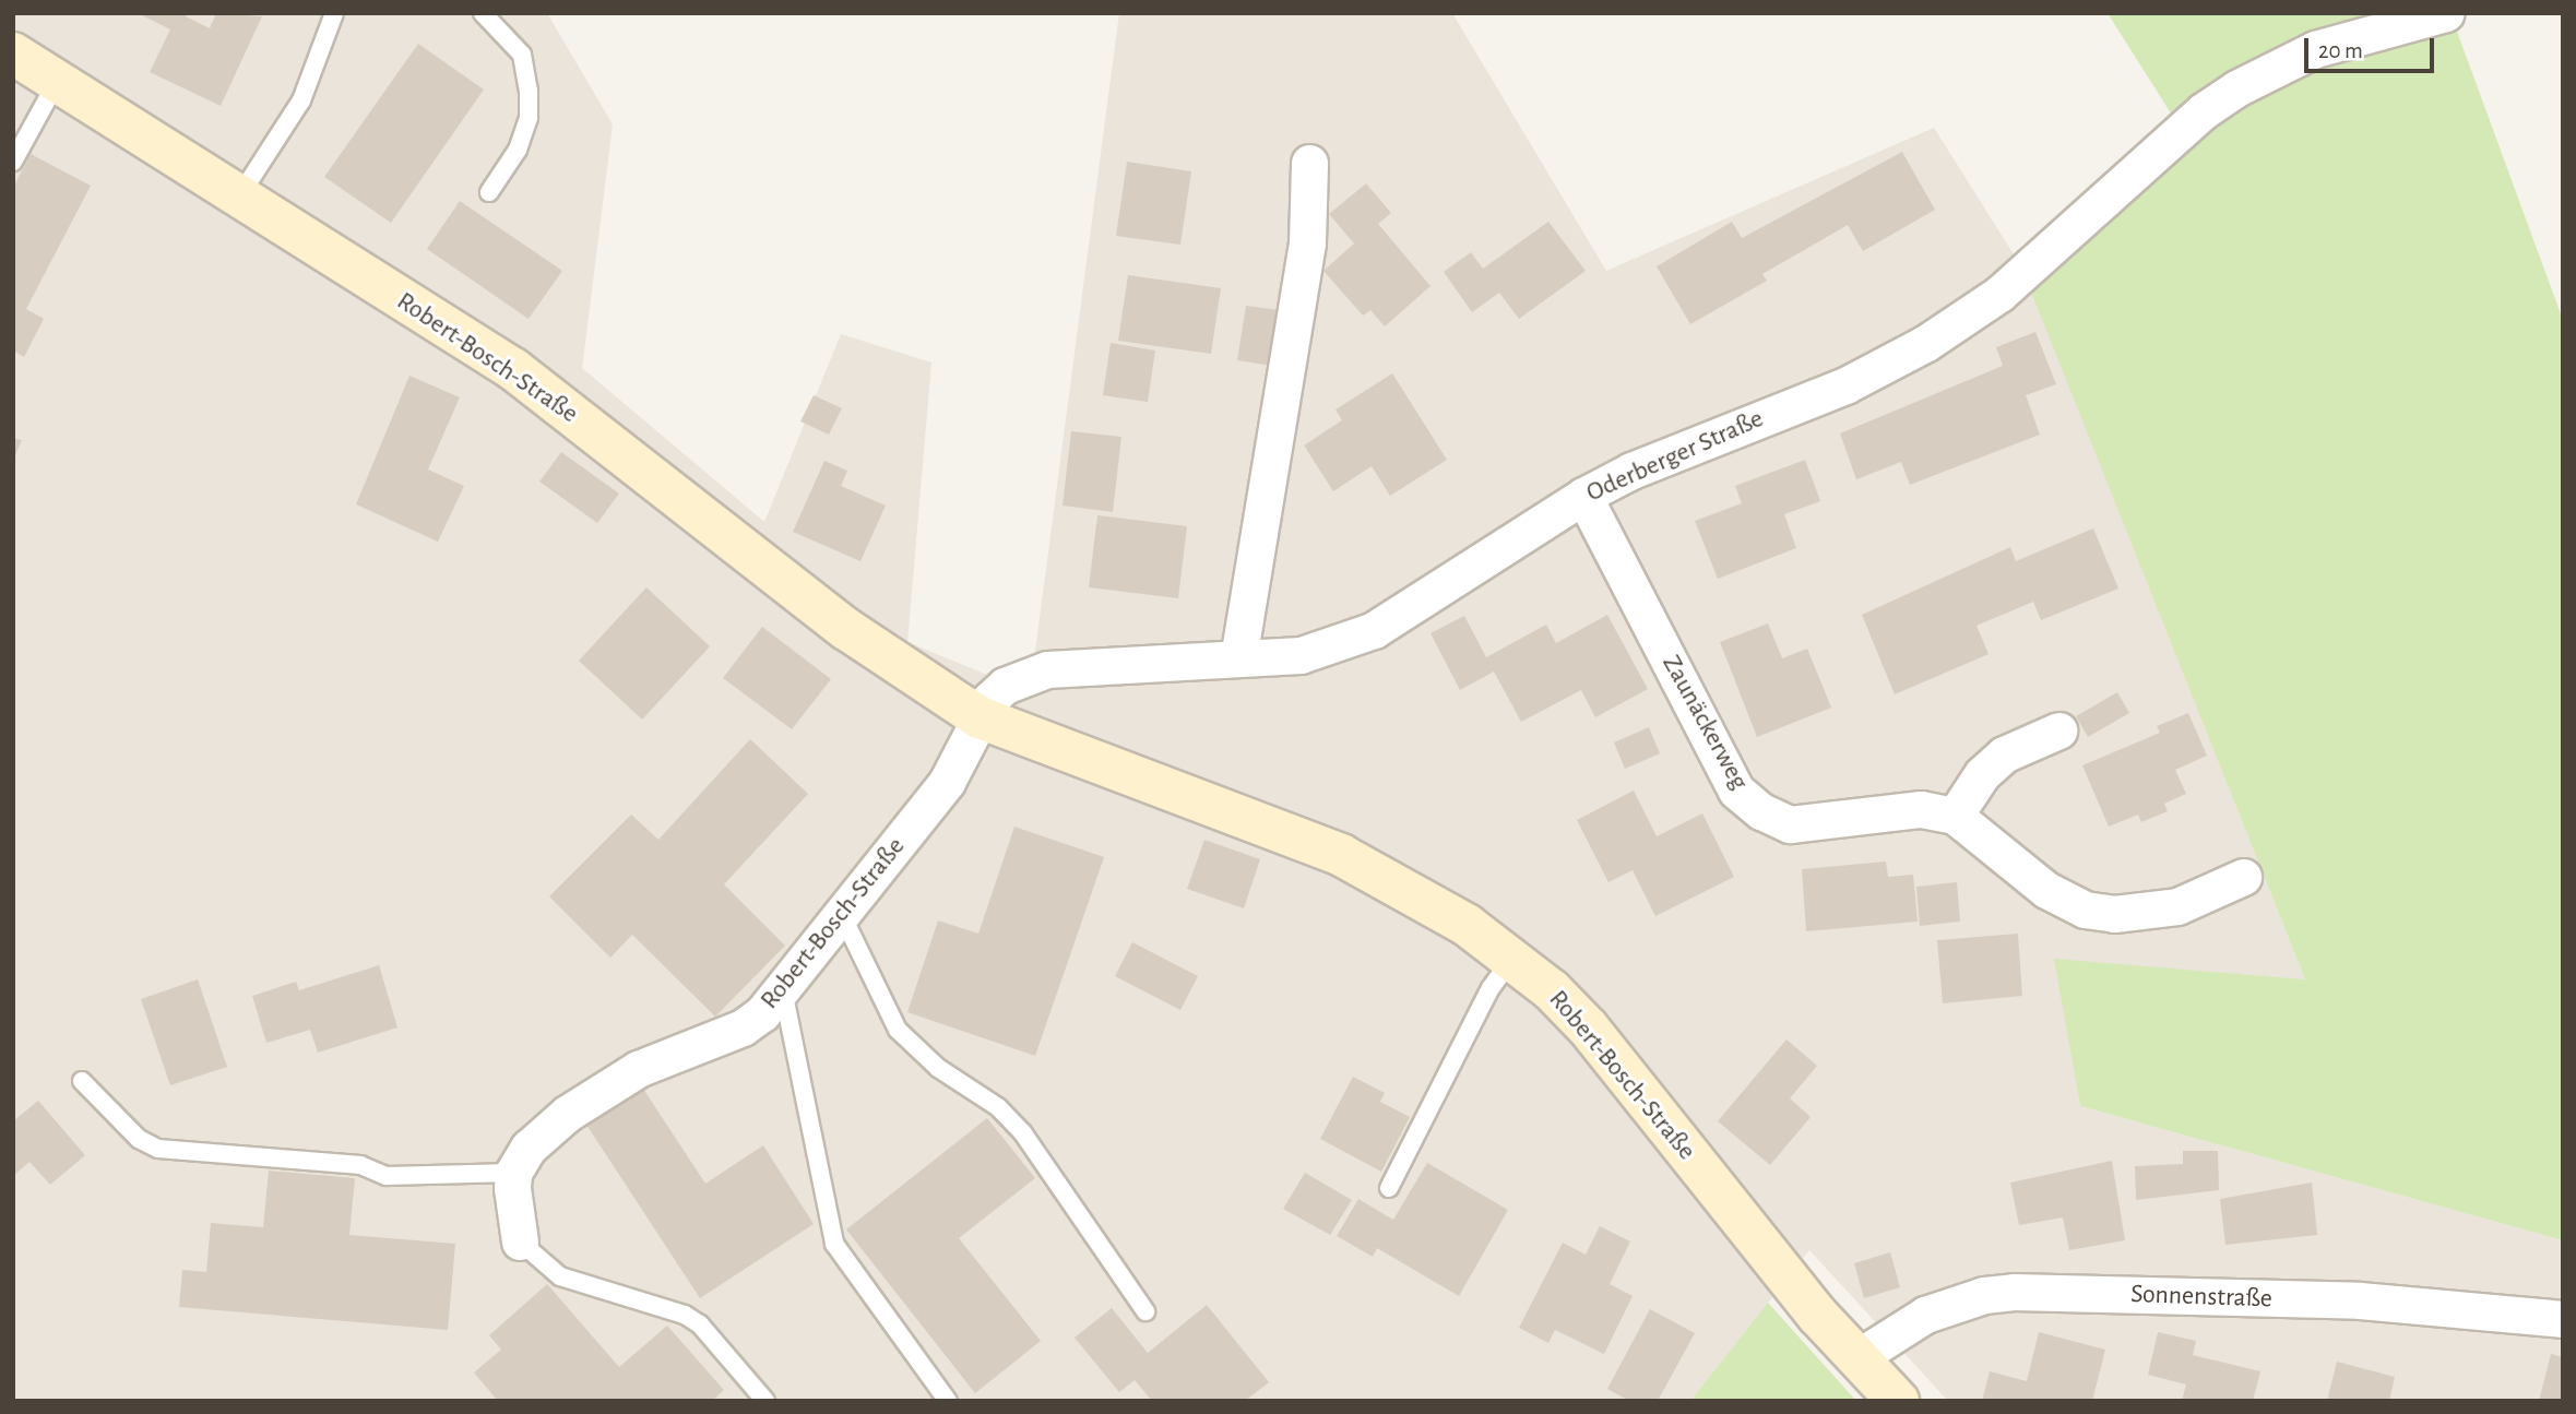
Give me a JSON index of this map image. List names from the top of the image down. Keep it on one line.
{"streets":{"main road":["Robert-Bosch-Straße"],"street":["Oderberger Straße","Zaunäckerweg","Sonnenstraße"]},"crossings":[["Robert-Bosch-Straße","Oderberger Straße"],["Robert-Bosch-Straße","Sonnenstraße"],["Oderberger Straße","Zaunäckerweg"]],"scale_bar":"20 m"}
